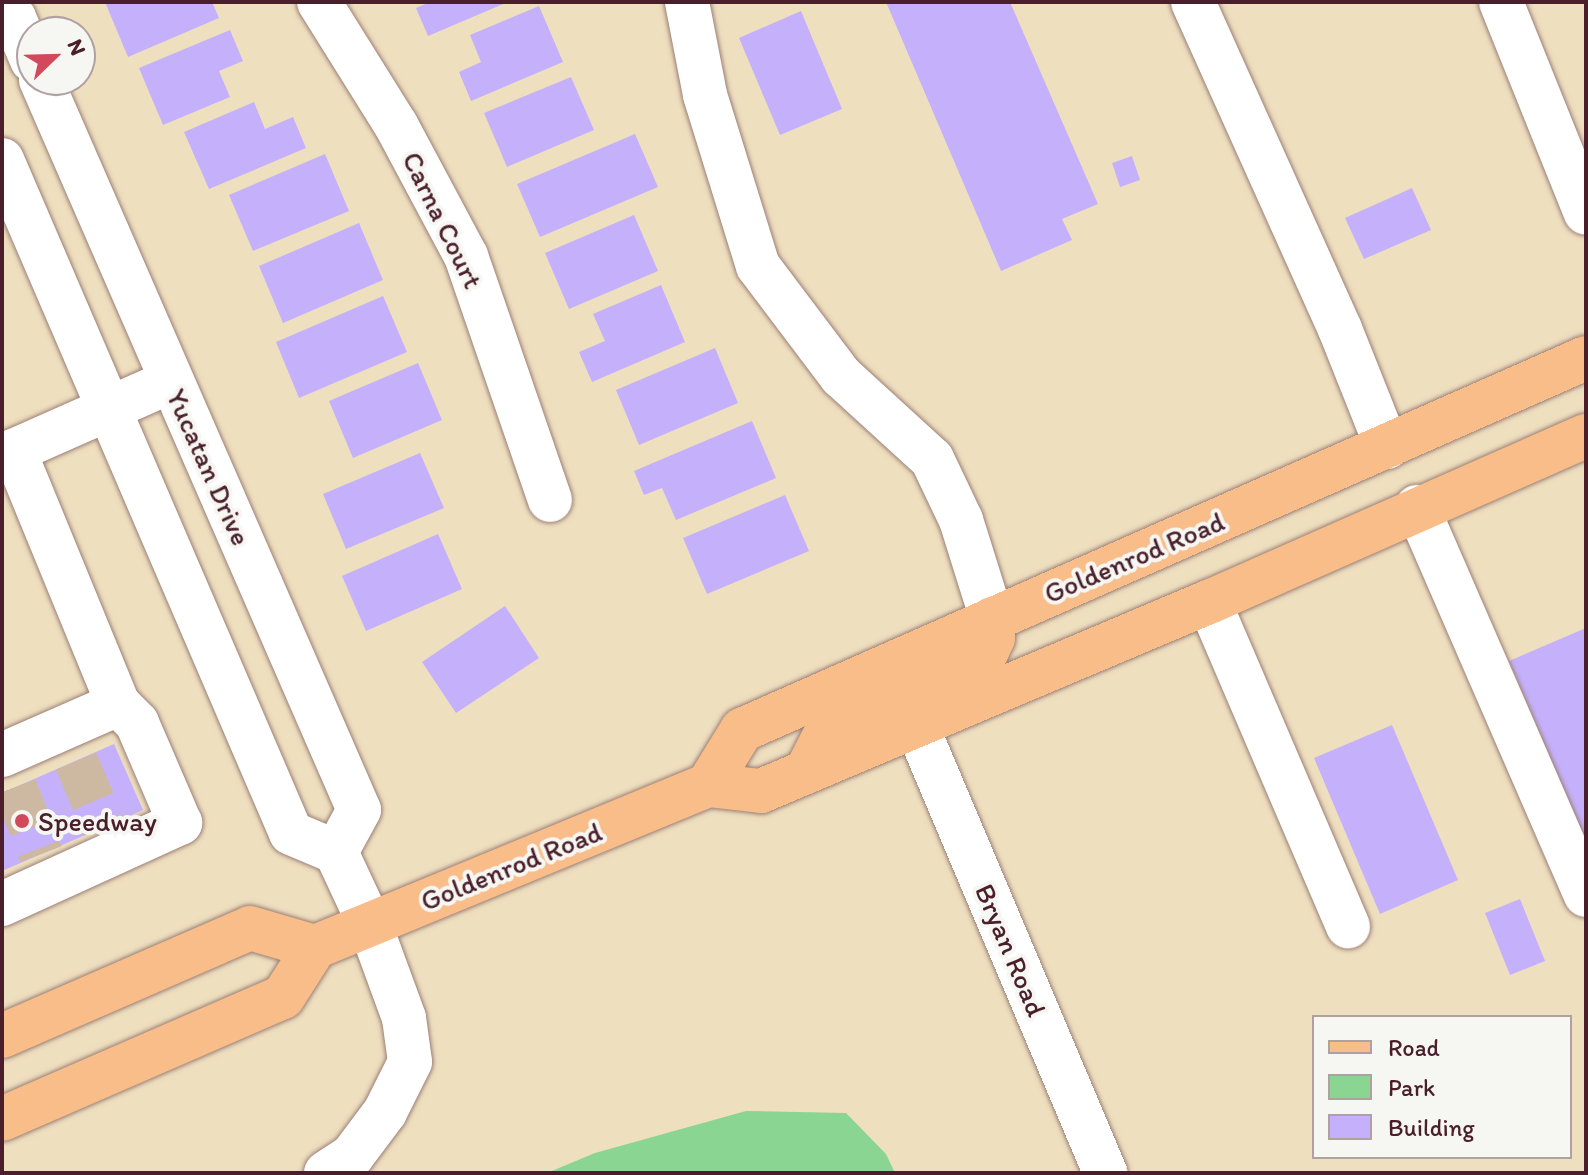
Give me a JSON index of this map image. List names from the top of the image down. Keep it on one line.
{"streets":{"main road":["Goldenrod Road"],"street":["Carna Court","Yucatan Drive","Bryan Road"]},"crossings":[["Goldenrod Road","Bryan Road"]],"places":["Speedway"],"legend":["Road","Park","Building"],"north":"top right"}
